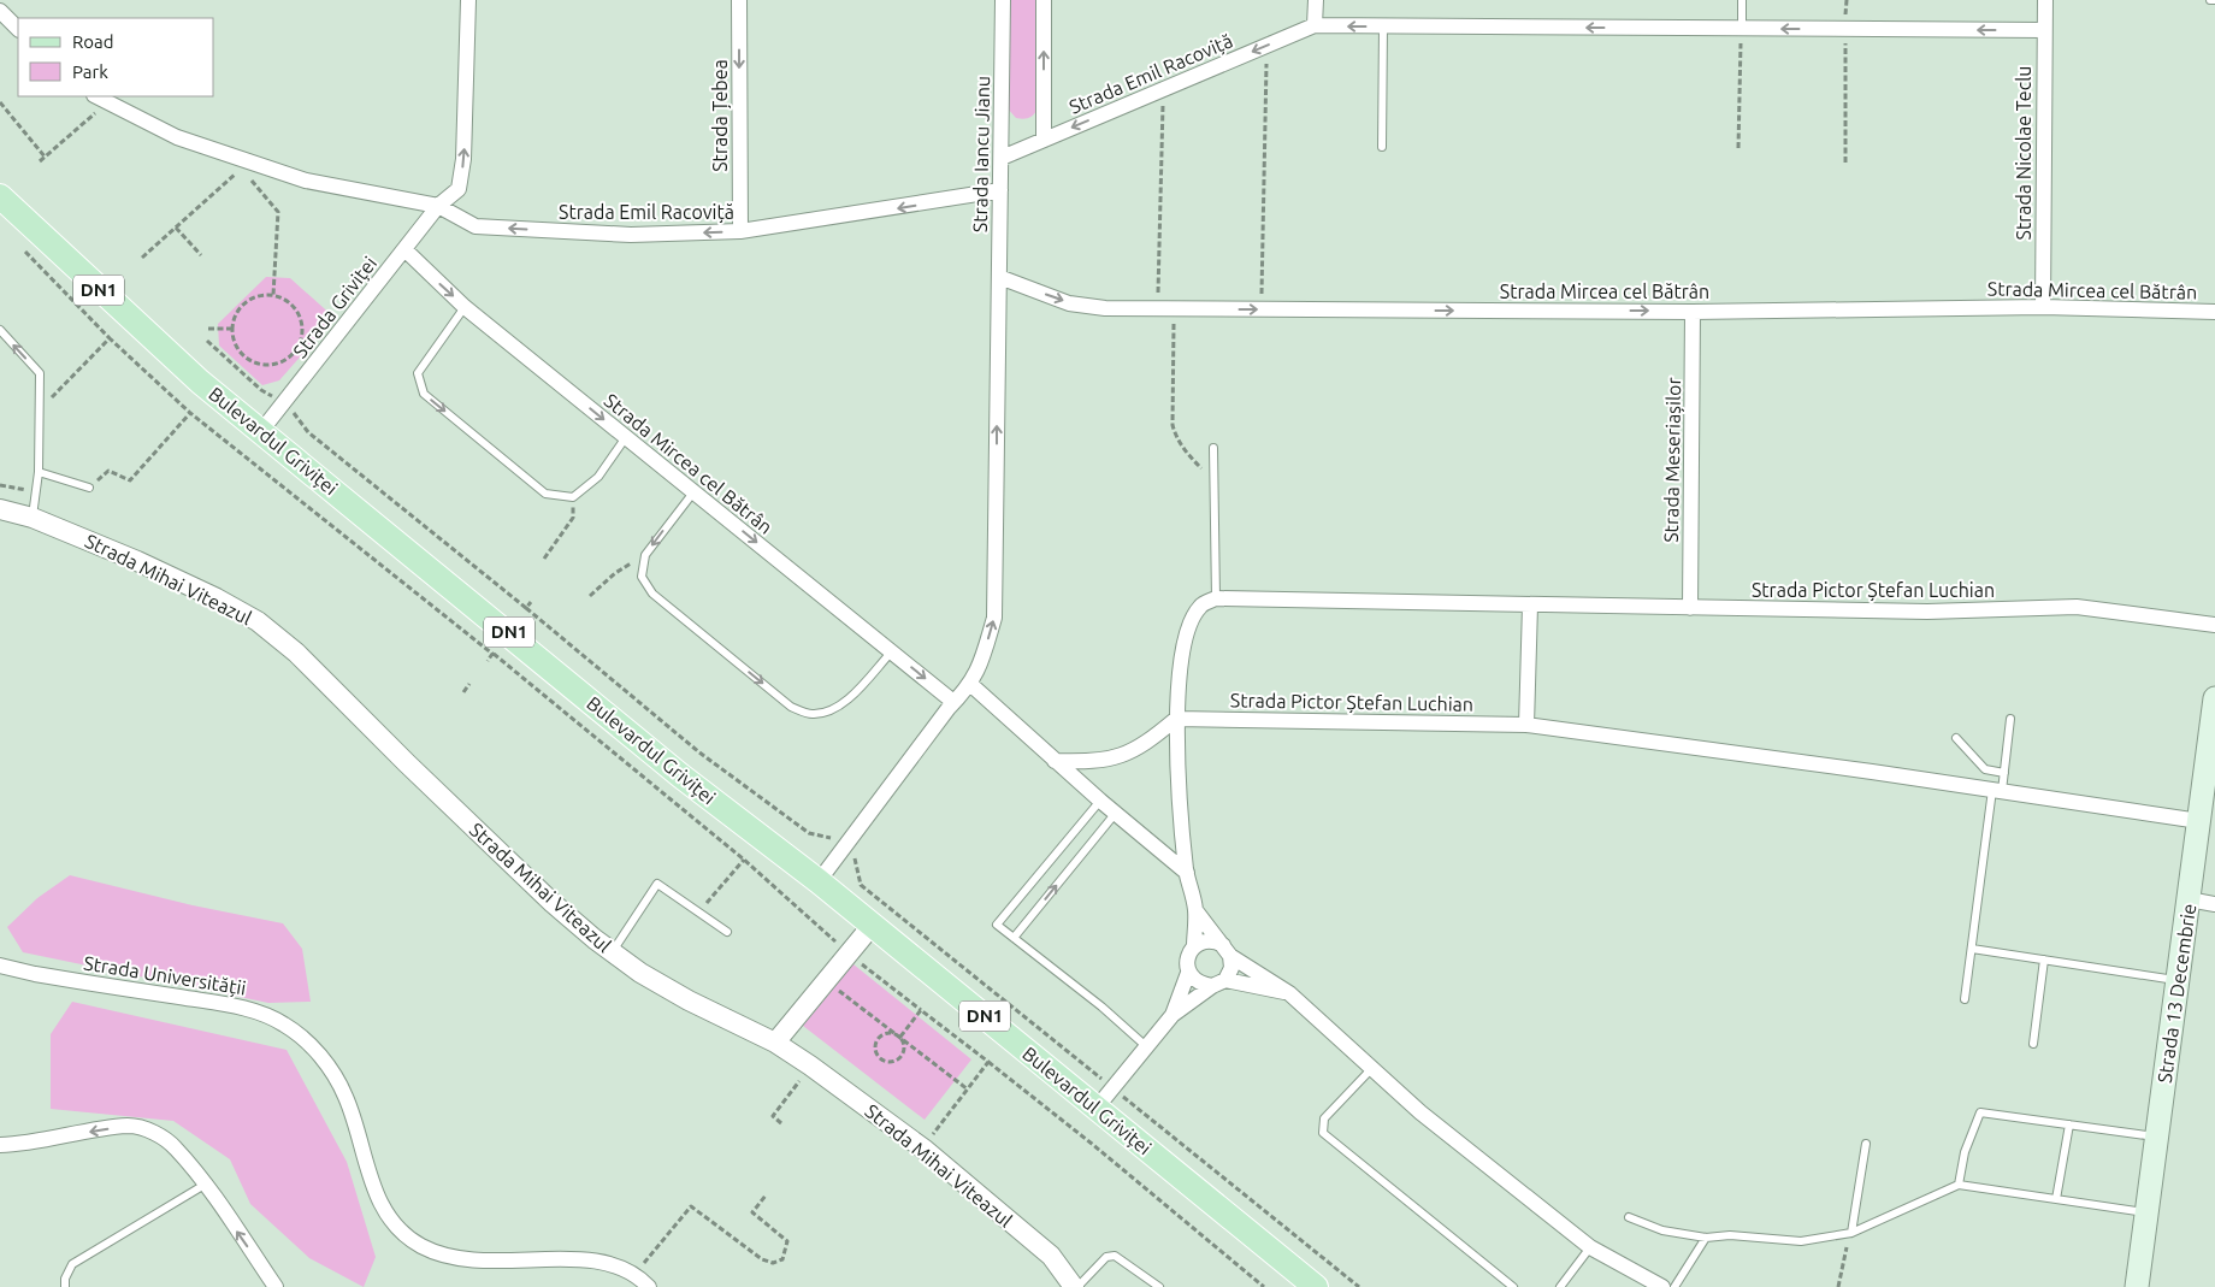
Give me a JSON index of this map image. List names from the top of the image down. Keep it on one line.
{"streets":{"main road":["DN1","Bulevardul Griviței","Strada 13 Decembrie"],"street":["Strada Emil Racoviță","Strada Țebea","Strada Nicolae Teclu","Strada Iancu Jianu","Strada Mircea cel Bătrân","Strada Griviței","Strada Meseriașilor","Strada Mihai Viteazul","Strada Pictor Ștefan Luchian","Strada Universității"]},"crossings":[["Strada Emil Racoviță","Strada Țebea"],["Strada Emil Racoviță","Strada Iancu Jianu"],["Strada Emil Racoviță","Strada Griviței"],["Strada Nicolae Teclu","Strada Mircea cel Bătrân"],["Strada Iancu Jianu","Strada Mircea cel Bătrân"],["Strada Mircea cel Bătrân","Strada Griviței"],["Strada Mircea cel Bătrân","Strada Meseriașilor"],["Strada Griviței","Bulevardul Griviței"],["Strada Meseriașilor","Strada Pictor Ștefan Luchian"],["Strada Pictor Ștefan Luchian","Strada 13 Decembrie"]],"one_way":["Strada Emil Racoviță","Strada Țebea","Strada Iancu Jianu","Strada Mircea cel Bătrân"],"legend":["Road","Park"]}
